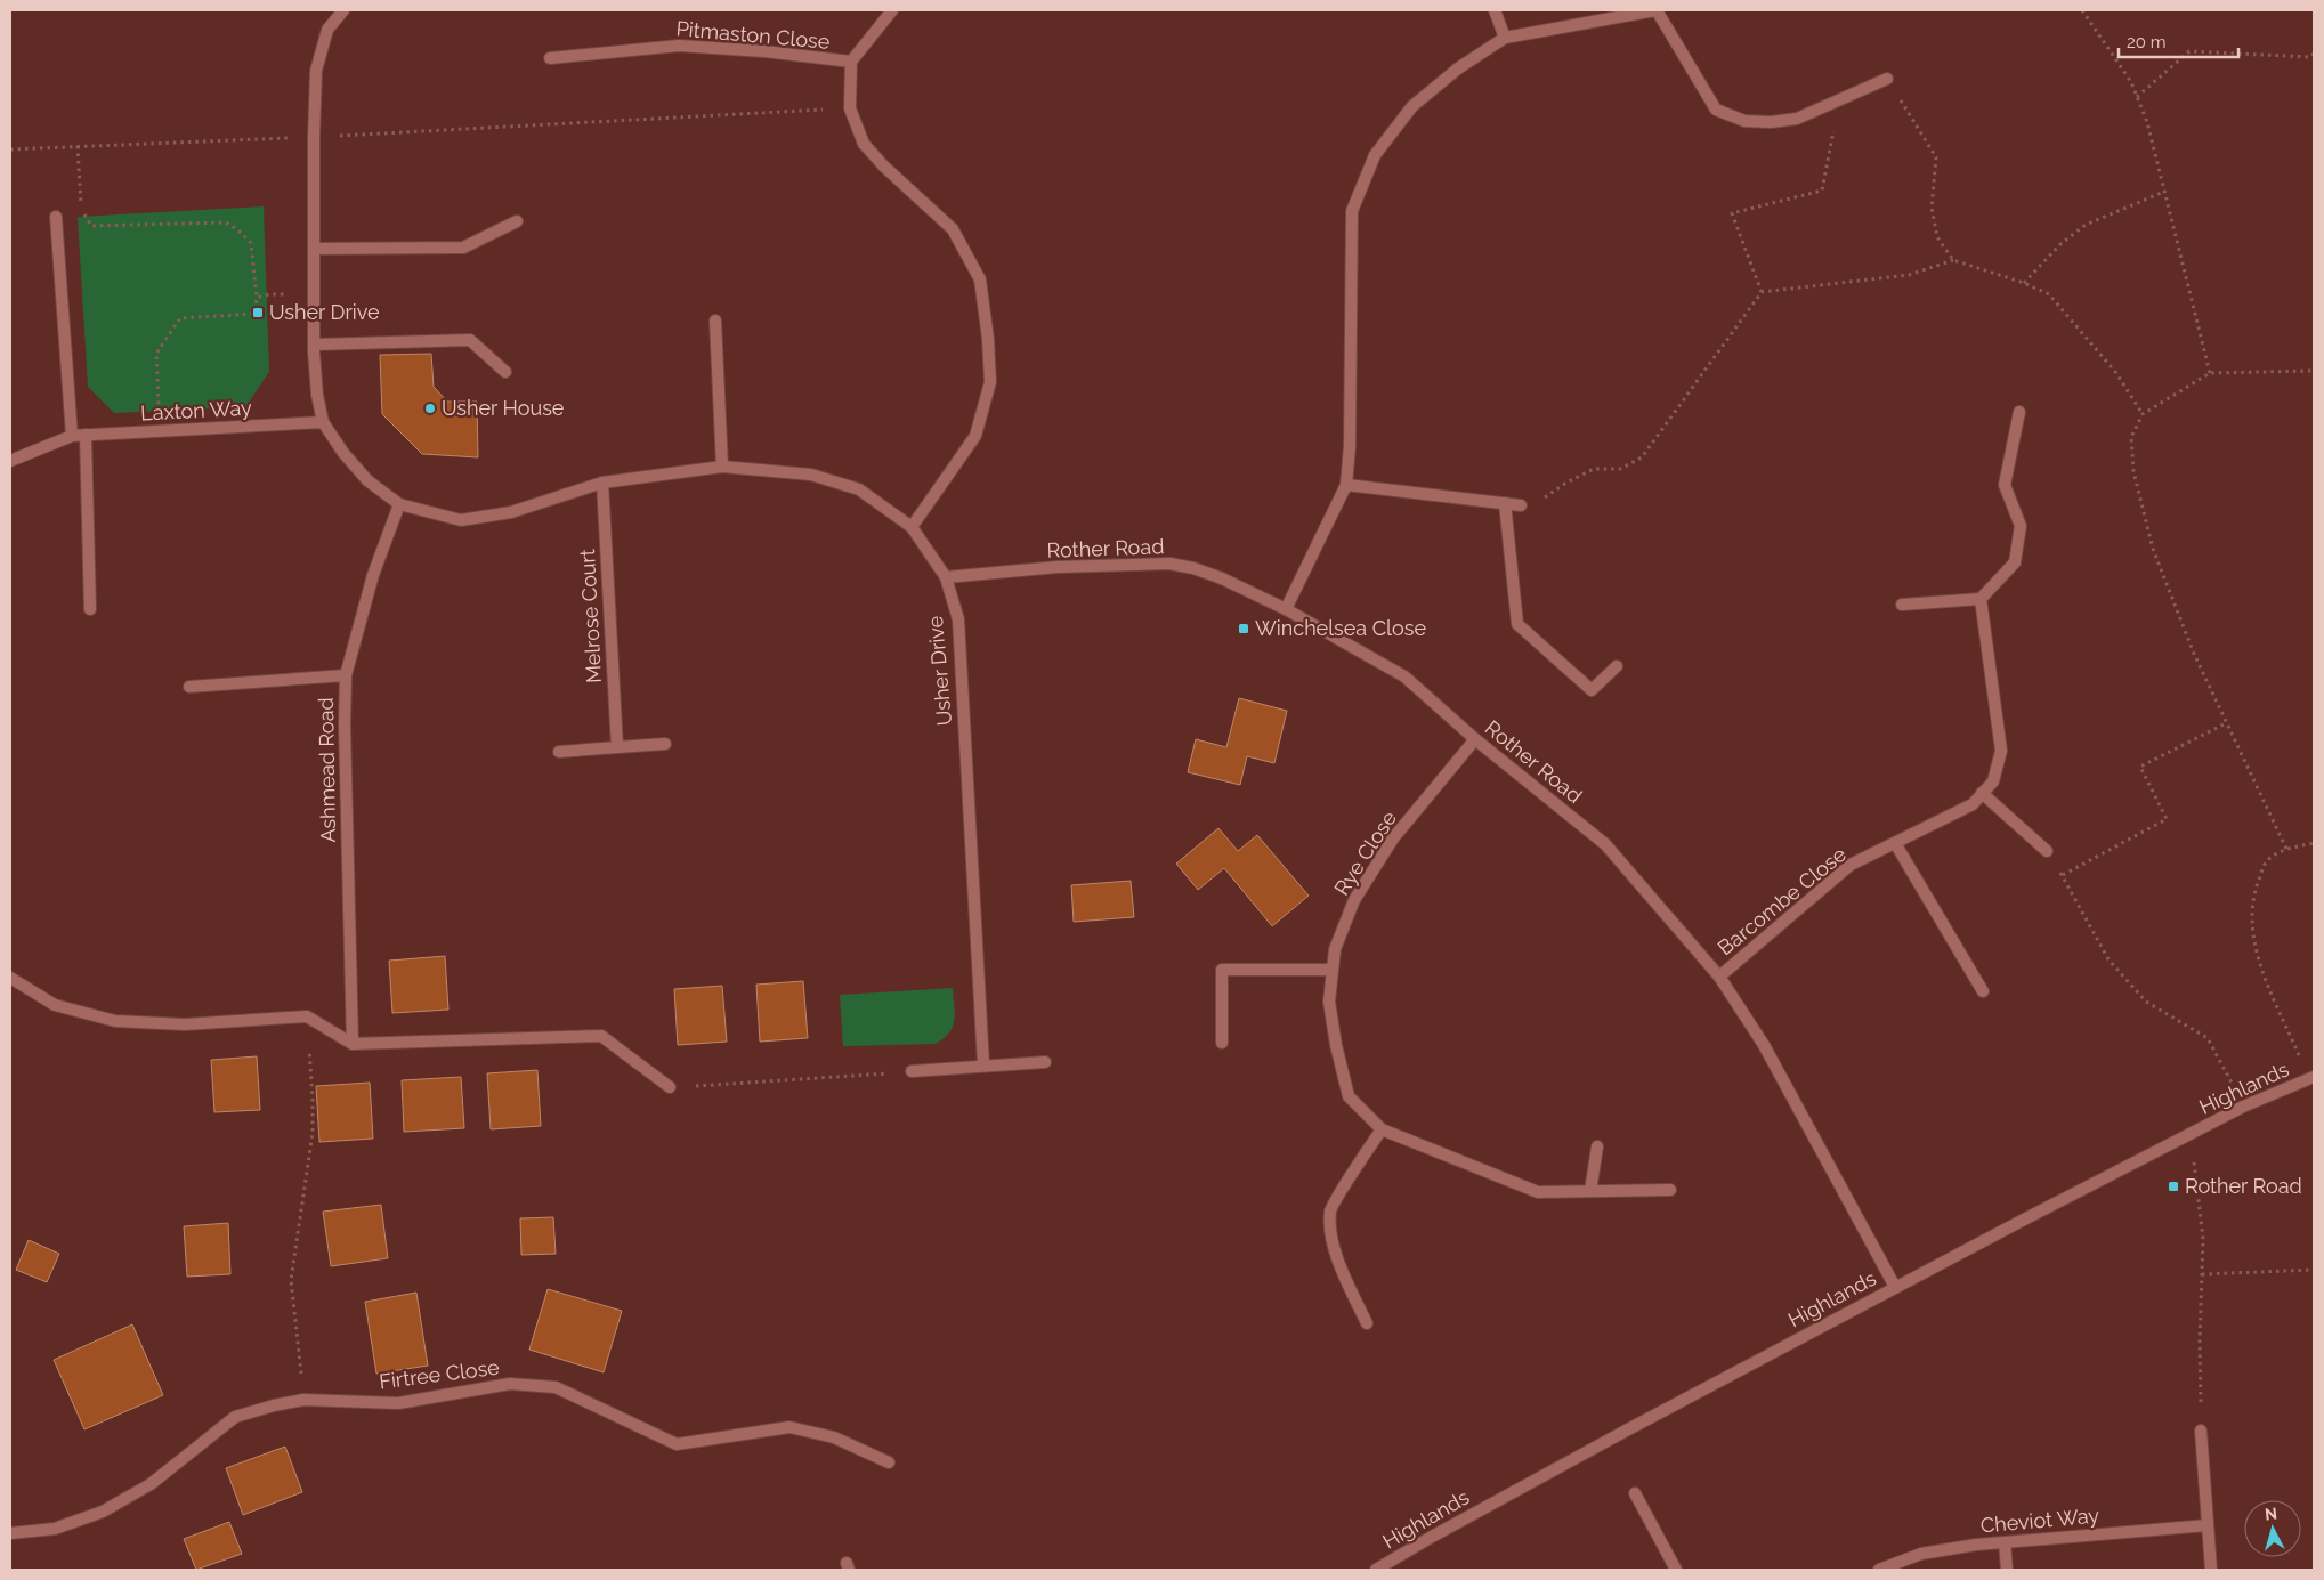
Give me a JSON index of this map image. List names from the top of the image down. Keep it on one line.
{"streets":{"street":["Pitmaston Close","Laxton Way","Rother Road","Melrose Court","Usher Drive","Ashmead Road","Rye Close","Barcombe Close","Highlands","Firtree Close","Cheviot Way"]},"crossings":[["Pitmaston Close","Usher Drive"],["Laxton Way","Usher Drive"],["Rother Road","Usher Drive"],["Rother Road","Rye Close"],["Rother Road","Barcombe Close"],["Rother Road","Highlands"],["Melrose Court","Usher Drive"],["Usher Drive","Ashmead Road"]],"places":{"transit":["Usher Drive","Winchelsea Close","Rother Road"],"other":["Usher House"]},"scale_bar":"20 m","north":"top"}
